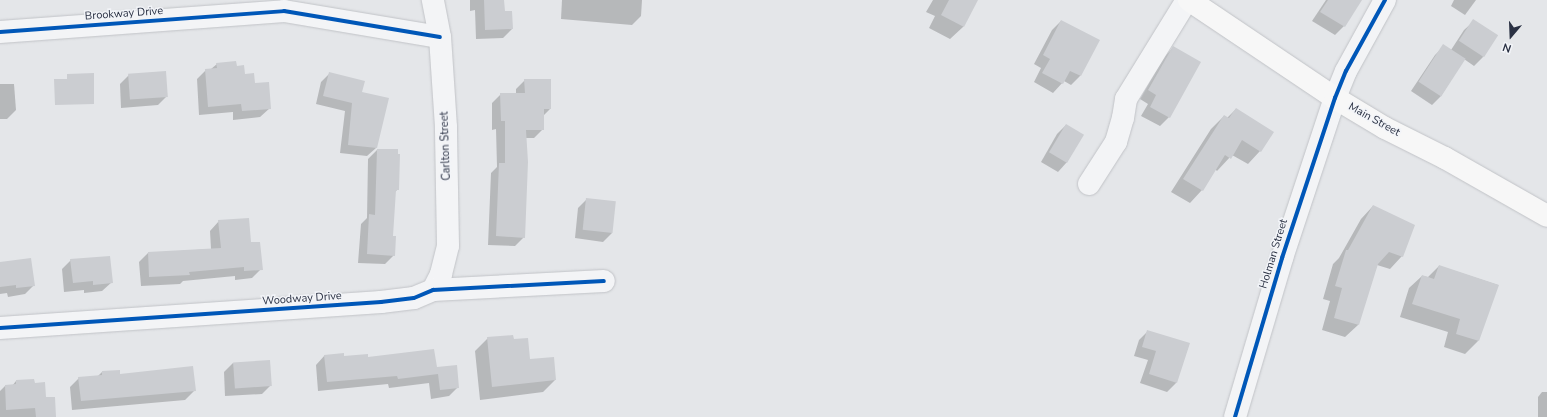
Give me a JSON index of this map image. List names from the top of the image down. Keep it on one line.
{"streets":{"main road":["Main Street"],"street":["Brookway Drive","Carlton Street","Holman Street","Woodway Drive"]},"crossings":[["Brookway Drive","Carlton Street"],["Main Street","Holman Street"],["Carlton Street","Woodway Drive"]],"north":"bottom"}
